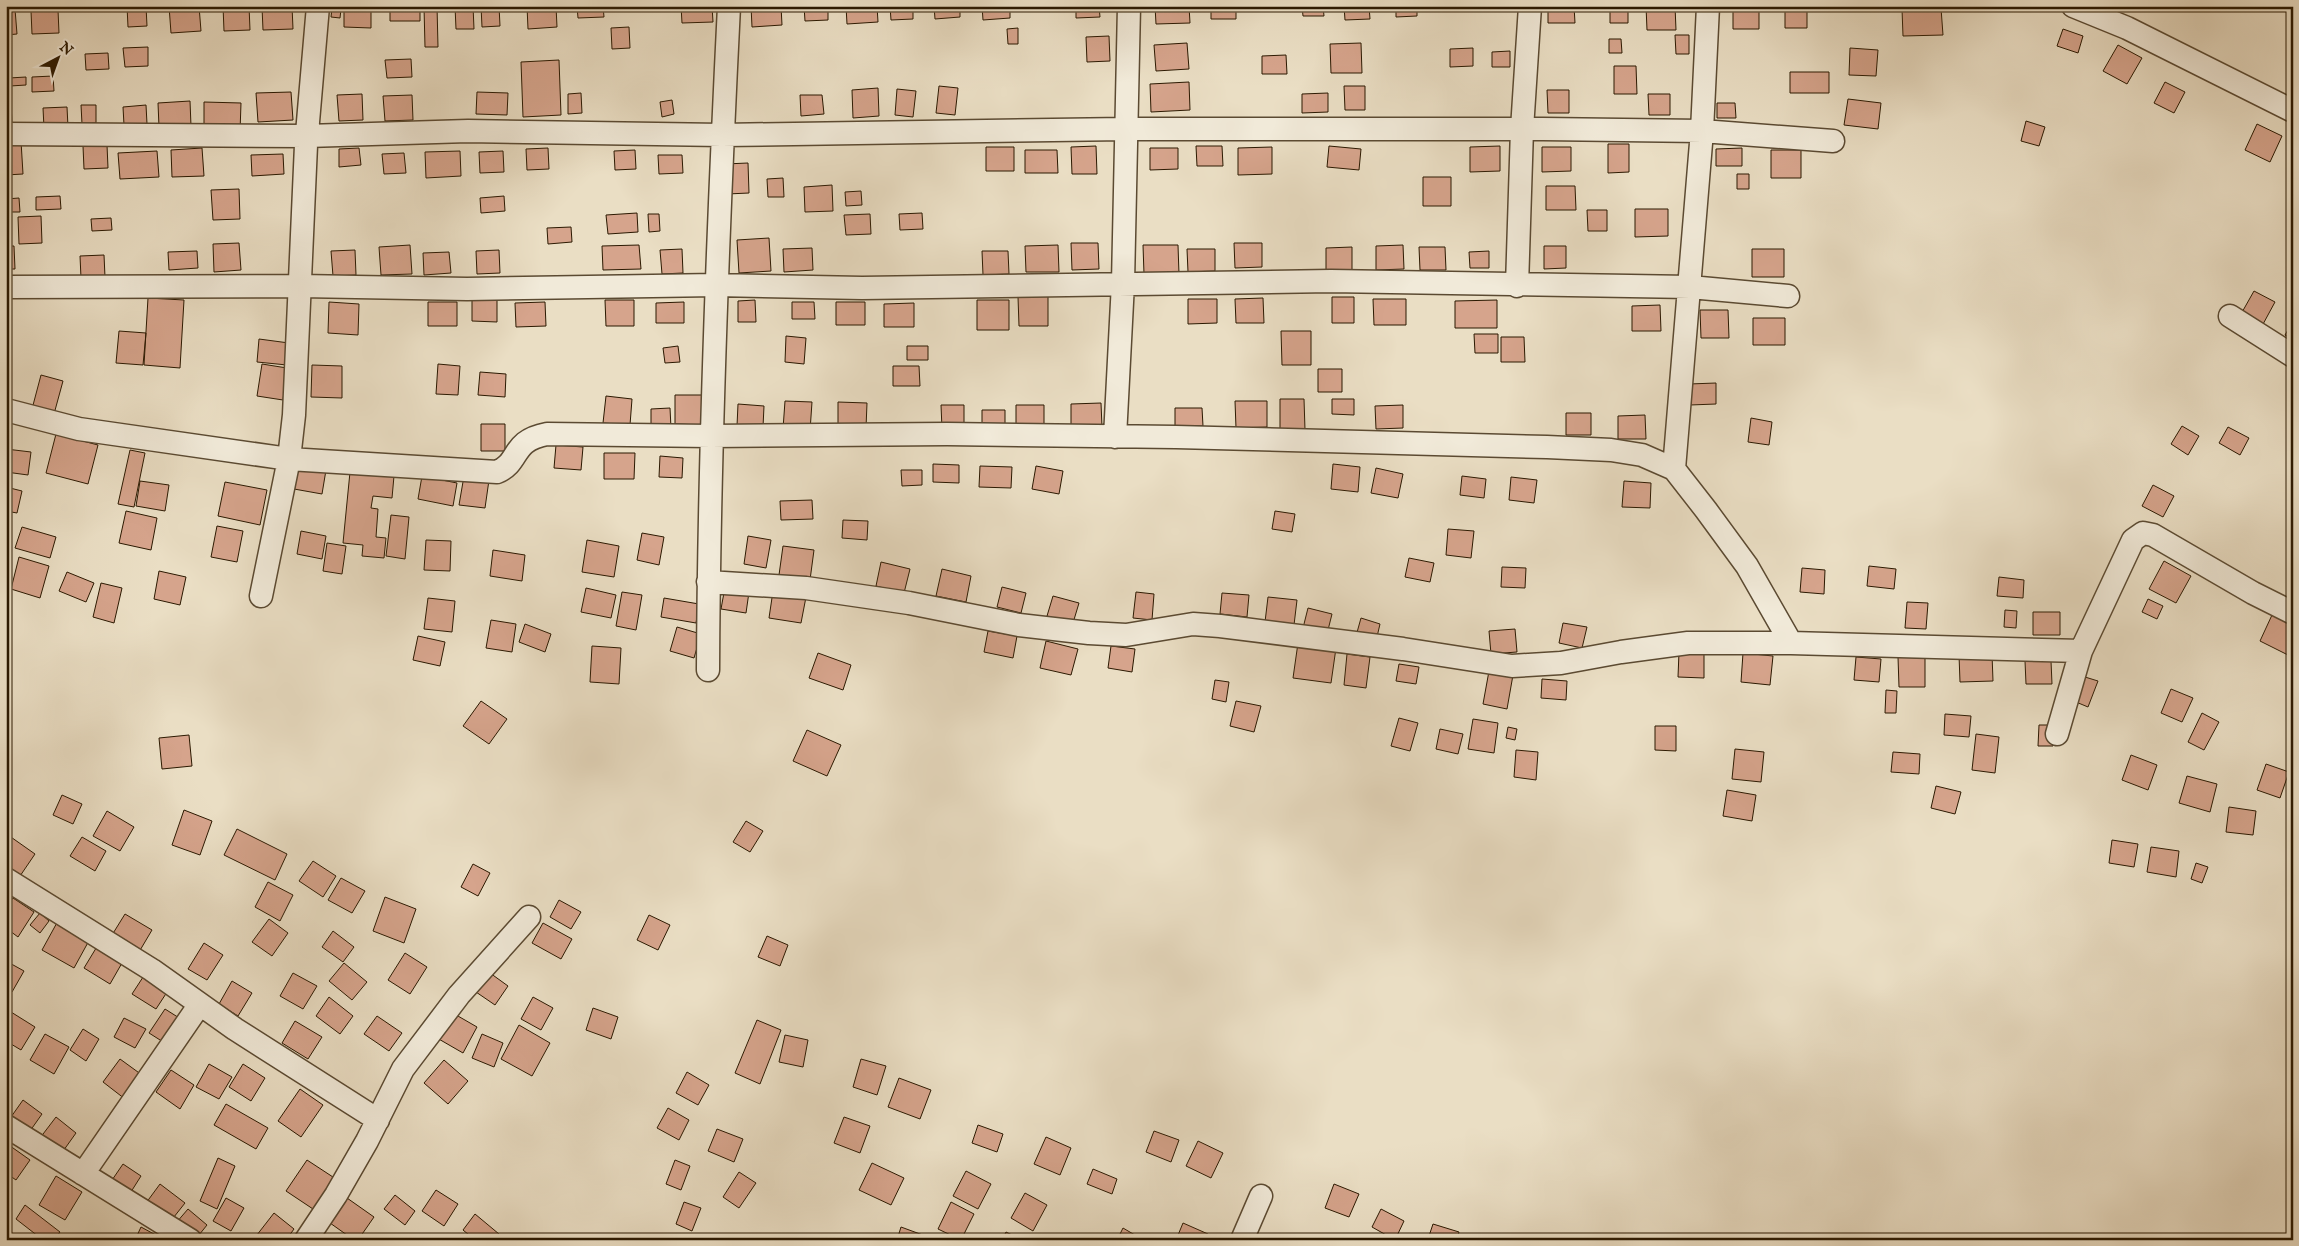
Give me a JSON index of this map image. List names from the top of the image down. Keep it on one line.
{"north":"top right"}
